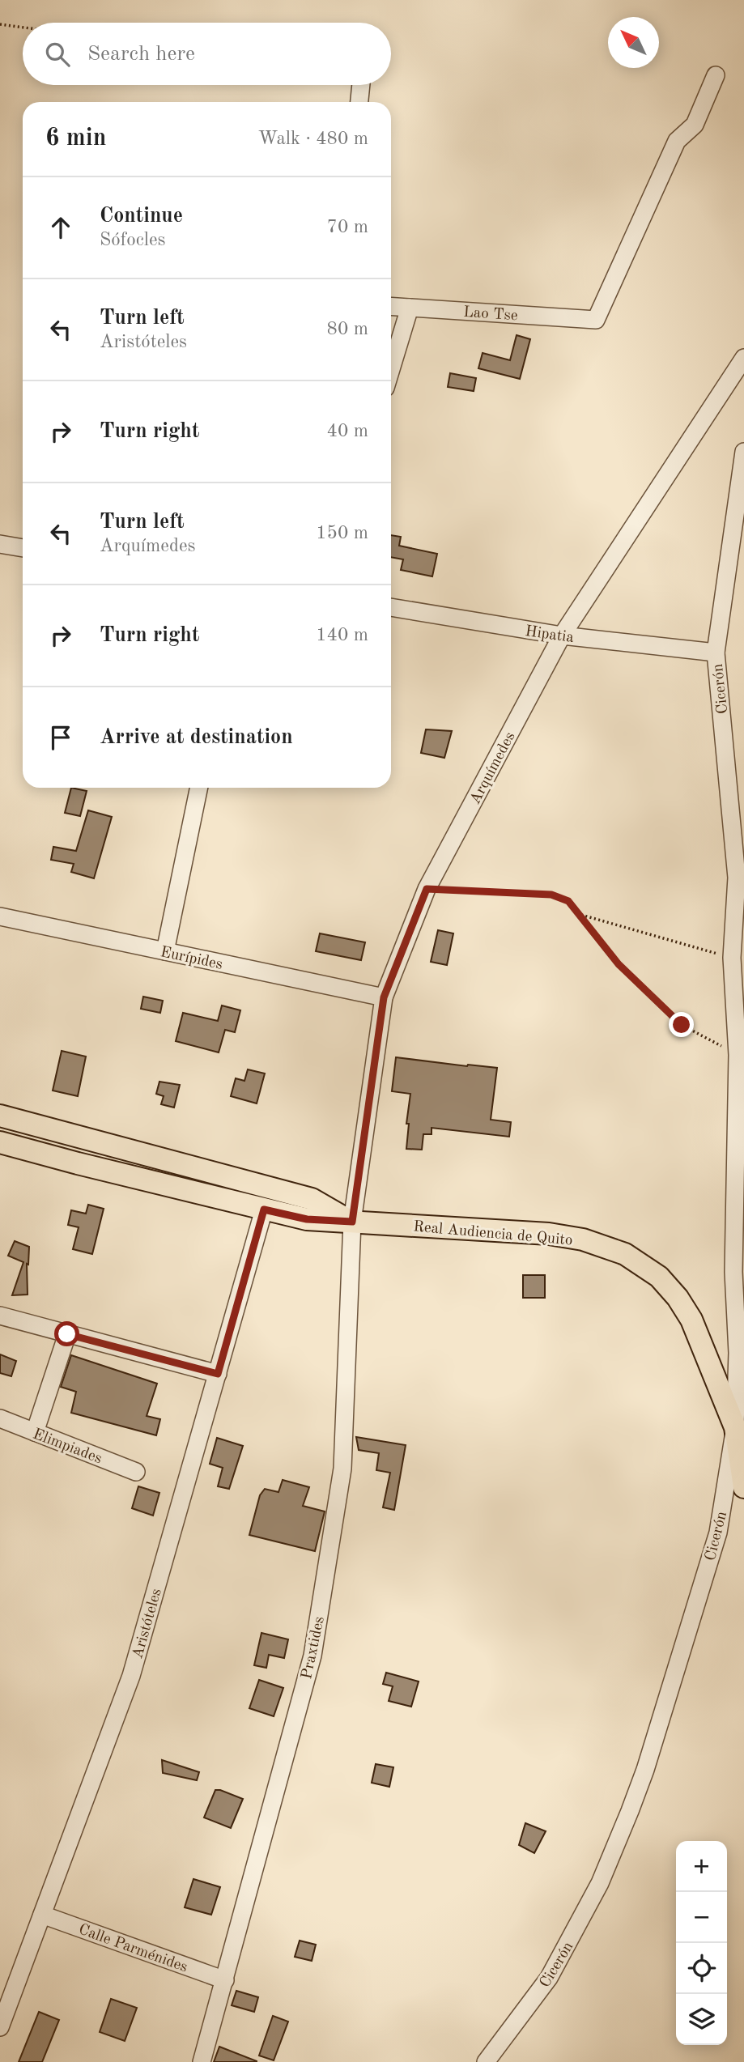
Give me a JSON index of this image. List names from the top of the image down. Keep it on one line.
{"streets":{"main road":["Real Audiencia de Quito"],"street":["Lao Tse","Hipatia","Cicerón","Arquímedes","Eurípides","Elimpiades","Aristóteles","Praxtides","Calle Parménides"]},"crossings":[["Hipatia","Cicerón"],["Hipatia","Arquímedes"],["Cicerón","Real Audiencia de Quito"],["Arquímedes","Eurípides"],["Arquímedes","Real Audiencia de Quito"],["Arquímedes","Praxtides"],["Real Audiencia de Quito","Aristóteles"],["Real Audiencia de Quito","Praxtides"],["Aristóteles","Calle Parménides"],["Praxtides","Calle Parménides"]],"north":"top left","page":{"search":"Search here","heading":["6 min","Walk · 480 m"],"list":[["Continue","Sófocles","70 m"],["Turn left","Aristóteles","80 m"],["Turn right","40 m"],["Turn left","Arquímedes","150 m"],["Turn right","140 m"],"Arrive at destination"],"map_buttons":["+","−"]}}
